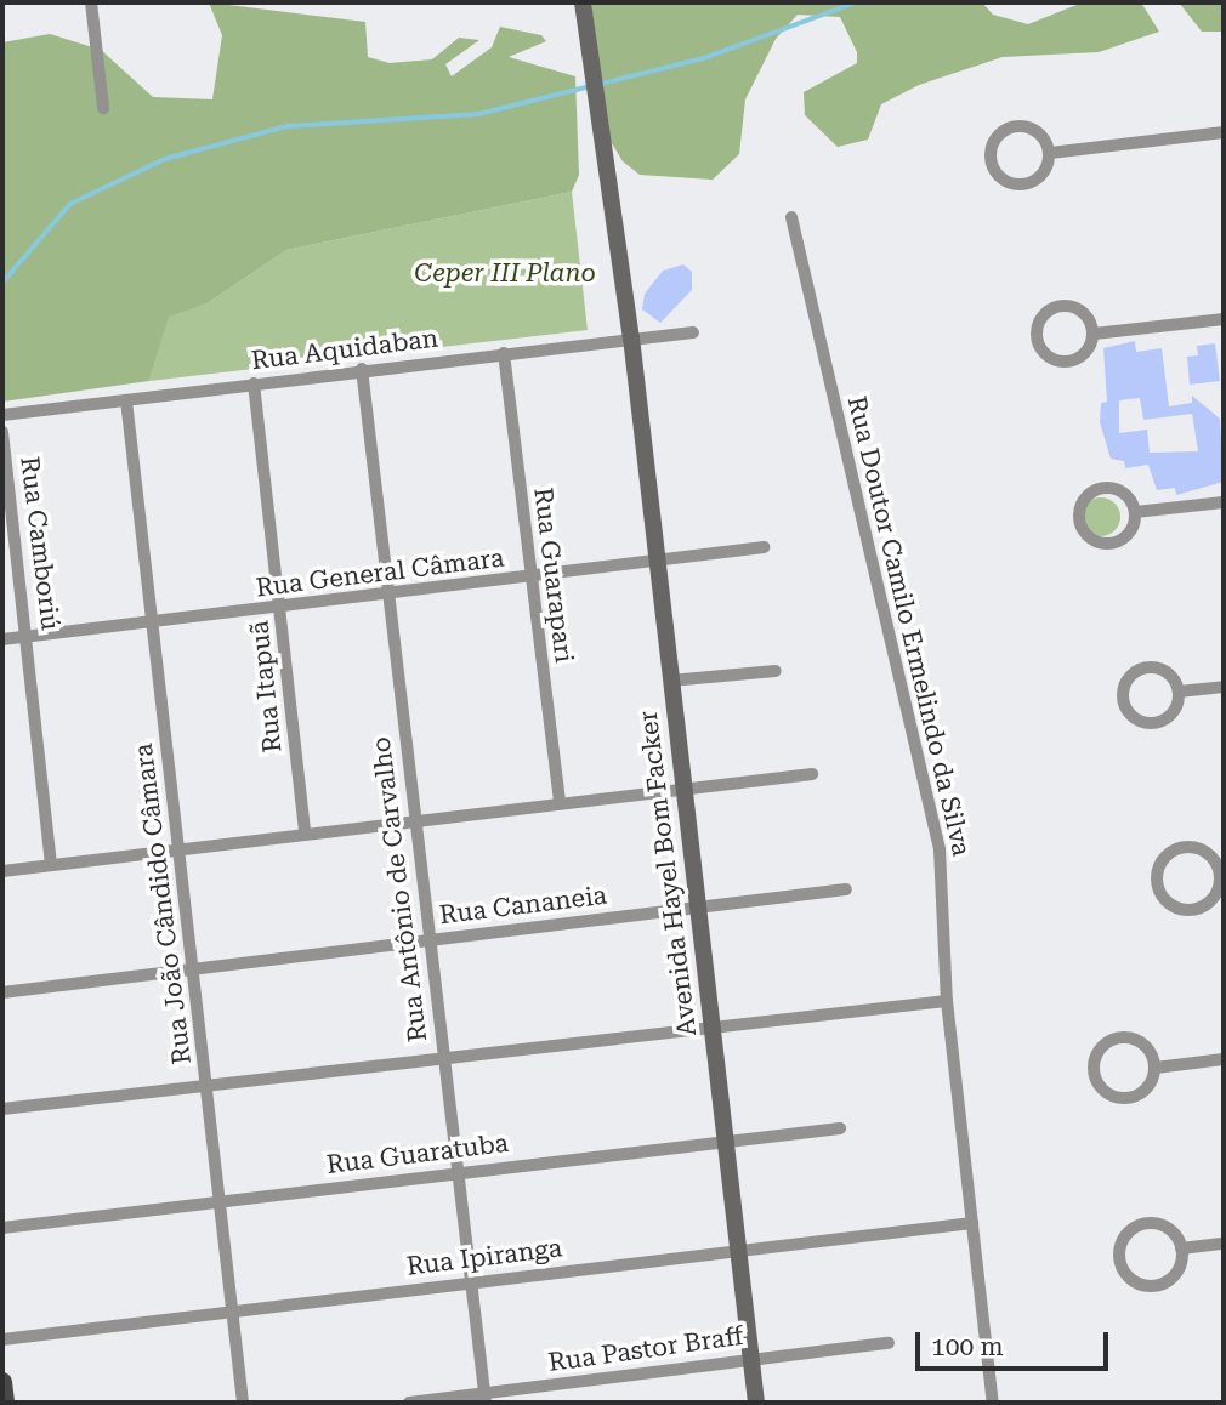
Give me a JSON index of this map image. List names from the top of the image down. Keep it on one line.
{"streets":{"street":["Rua Aquidaban","Rua Camboriú","Rua General Câmara","Rua Guarapari","Rua Doutor Camilo Ermelindo da Silva","Rua Itapuã","Avenida Hayel Bom Facker","Rua Antônio de Carvalho","Rua João Cândido Câmara","Rua Cananeia","Rua Guaratuba","Rua Ipiranga","Rua Pastor Braff"]},"crossings":[["Rua Aquidaban","Rua Guarapari"],["Rua Aquidaban","Rua Itapuã"],["Rua Aquidaban","Avenida Hayel Bom Facker"],["Rua Aquidaban","Rua Antônio de Carvalho"],["Rua Aquidaban","Rua João Cândido Câmara"],["Rua Camboriú","Rua General Câmara"],["Rua General Câmara","Rua Guarapari"],["Rua General Câmara","Rua Itapuã"],["Rua General Câmara","Avenida Hayel Bom Facker"],["Rua General Câmara","Rua Antônio de Carvalho"],["Rua General Câmara","Rua João Cândido Câmara"],["Rua Doutor Camilo Ermelindo da Silva","Rua Ipiranga"],["Avenida Hayel Bom Facker","Rua Cananeia"],["Avenida Hayel Bom Facker","Rua Guaratuba"],["Avenida Hayel Bom Facker","Rua Ipiranga"],["Avenida Hayel Bom Facker","Rua Pastor Braff"],["Rua Antônio de Carvalho","Rua Cananeia"],["Rua Antônio de Carvalho","Rua Guaratuba"],["Rua Antônio de Carvalho","Rua Ipiranga"],["Rua Antônio de Carvalho","Rua Pastor Braff"],["Rua João Cândido Câmara","Rua Cananeia"],["Rua João Cândido Câmara","Rua Guaratuba"],["Rua João Cândido Câmara","Rua Ipiranga"]],"parks":["Ceper III Plano"],"scale_bar":"100 m"}
